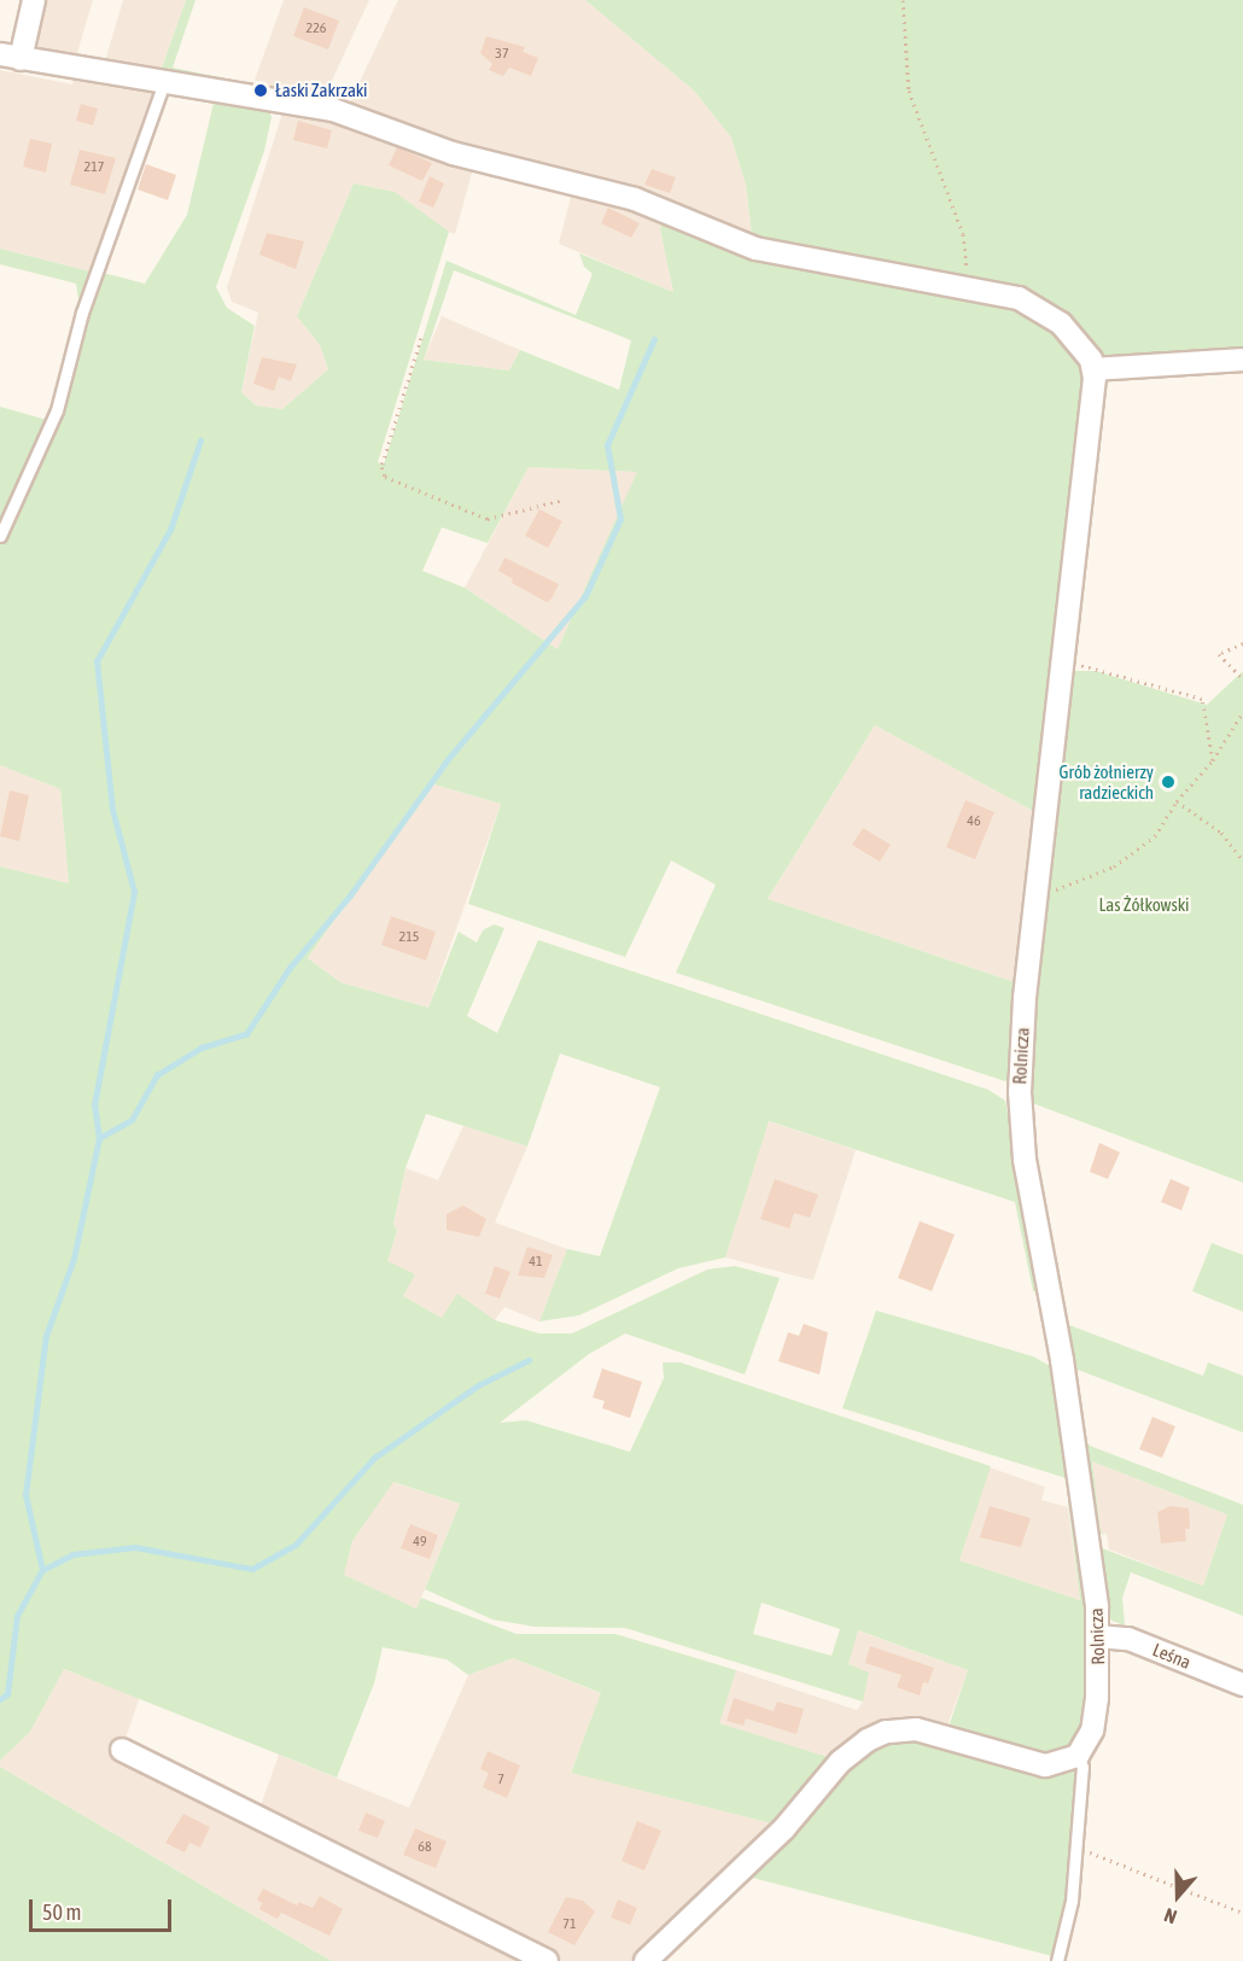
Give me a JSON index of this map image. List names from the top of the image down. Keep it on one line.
{"streets":{"street":["Rolnicza","Leśna"]},"crossings":[["Rolnicza","Leśna"]],"parks":["Las Żółkowski"],"places":["Łaski Zakrzaki","Grób żołnierzy radzieckich"],"house_numbers":["226","37","217","46","215","41","49","7","68","71"],"scale_bar":"50 m","north":"bottom"}
